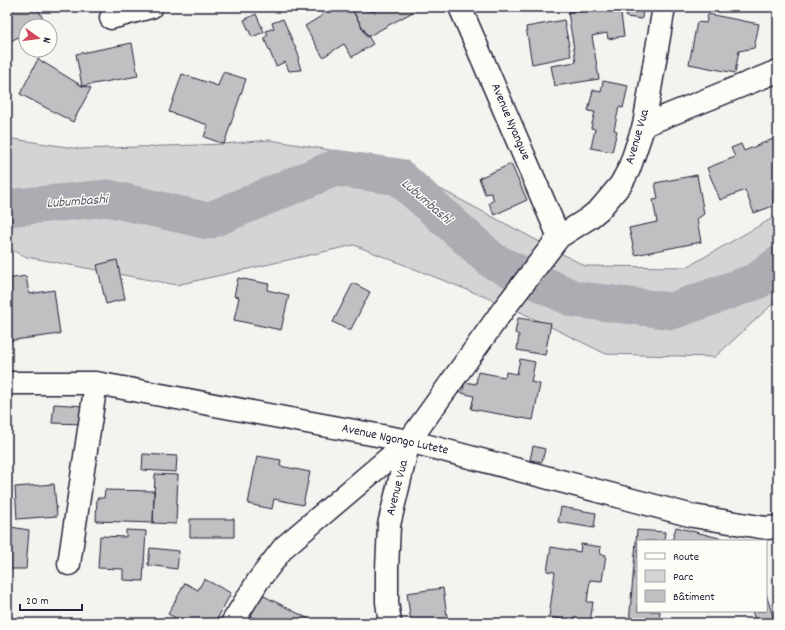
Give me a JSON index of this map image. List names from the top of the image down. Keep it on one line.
{"streets":{"street":["Avenue Nyangwe","Avenue Vua","Avenue Ngongo Lutete"]},"crossings":[["Avenue Nyangwe","Avenue Vua"],["Avenue Vua","Avenue Ngongo Lutete"]],"water":["Lubumbashi"],"legend":["Route","Parc","Bâtiment"],"scale_bar":"20 m","north":"right"}
